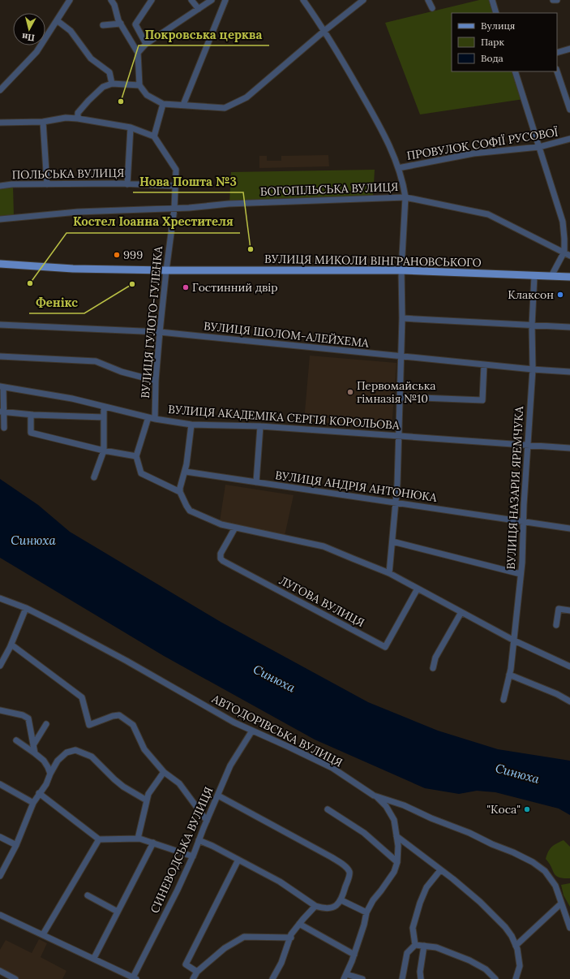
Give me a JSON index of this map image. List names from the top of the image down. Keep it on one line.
{"streets":{"main road":["ВУЛИЦЯ МИКОЛИ ВІНГРАНОВСЬКОГО"],"street":["ПРОВУЛОК СОФІЇ РУСОВОЇ","ПОЛЬСЬКА ВУЛИЦЯ","БОГОПІЛЬСЬКА ВУЛИЦЯ","ВУЛИЦЯ ГУЛОГО-ГУЛЕНКА","ВУЛИЦЯ ШОЛОМ-АЛЕЙХЕМА","ВУЛИЦЯ АКАДЕМІКА СЕРГІЯ КОРОЛЬОВА","ВУЛИЦЯ АНДРІЯ АНТОНЮКА","ВУЛИЦЯ НАЗАРІЯ ЯРЕМЧУКА","ЛУГОВА ВУЛИЦЯ","АВТОДОРІВСЬКА ВУЛИЦЯ","СИНЕВОДСЬКА ВУЛИЦЯ"]},"crossings":[["ПОЛЬСЬКА ВУЛИЦЯ","ВУЛИЦЯ ГУЛОГО-ГУЛЕНКА"],["БОГОПІЛЬСЬКА ВУЛИЦЯ","ВУЛИЦЯ ГУЛОГО-ГУЛЕНКА"],["ВУЛИЦЯ МИКОЛИ ВІНГРАНОВСЬКОГО","ВУЛИЦЯ ГУЛОГО-ГУЛЕНКА"],["ВУЛИЦЯ МИКОЛИ ВІНГРАНОВСЬКОГО","ВУЛИЦЯ НАЗАРІЯ ЯРЕМЧУКА"],["ВУЛИЦЯ ГУЛОГО-ГУЛЕНКА","ВУЛИЦЯ ШОЛОМ-АЛЕЙХЕМА"],["ВУЛИЦЯ ГУЛОГО-ГУЛЕНКА","ВУЛИЦЯ АКАДЕМІКА СЕРГІЯ КОРОЛЬОВА"],["ВУЛИЦЯ ШОЛОМ-АЛЕЙХЕМА","ВУЛИЦЯ НАЗАРІЯ ЯРЕМЧУКА"],["ВУЛИЦЯ АКАДЕМІКА СЕРГІЯ КОРОЛЬОВА","ВУЛИЦЯ НАЗАРІЯ ЯРЕМЧУКА"],["ВУЛИЦЯ АНДРІЯ АНТОНЮКА","ВУЛИЦЯ НАЗАРІЯ ЯРЕМЧУКА"],["АВТОДОРІВСЬКА ВУЛИЦЯ","СИНЕВОДСЬКА ВУЛИЦЯ"]],"water":["Синюха"],"places":["Покровська церква","Нова Пошта №3","999","Костел Іоанна Хрестителя","Фенікс","Гостинний двір","Клаксон","Первомайська гімназія №10","\"Коса\""],"legend":["Вулиця","Парк","Вода"],"north":"bottom"}
